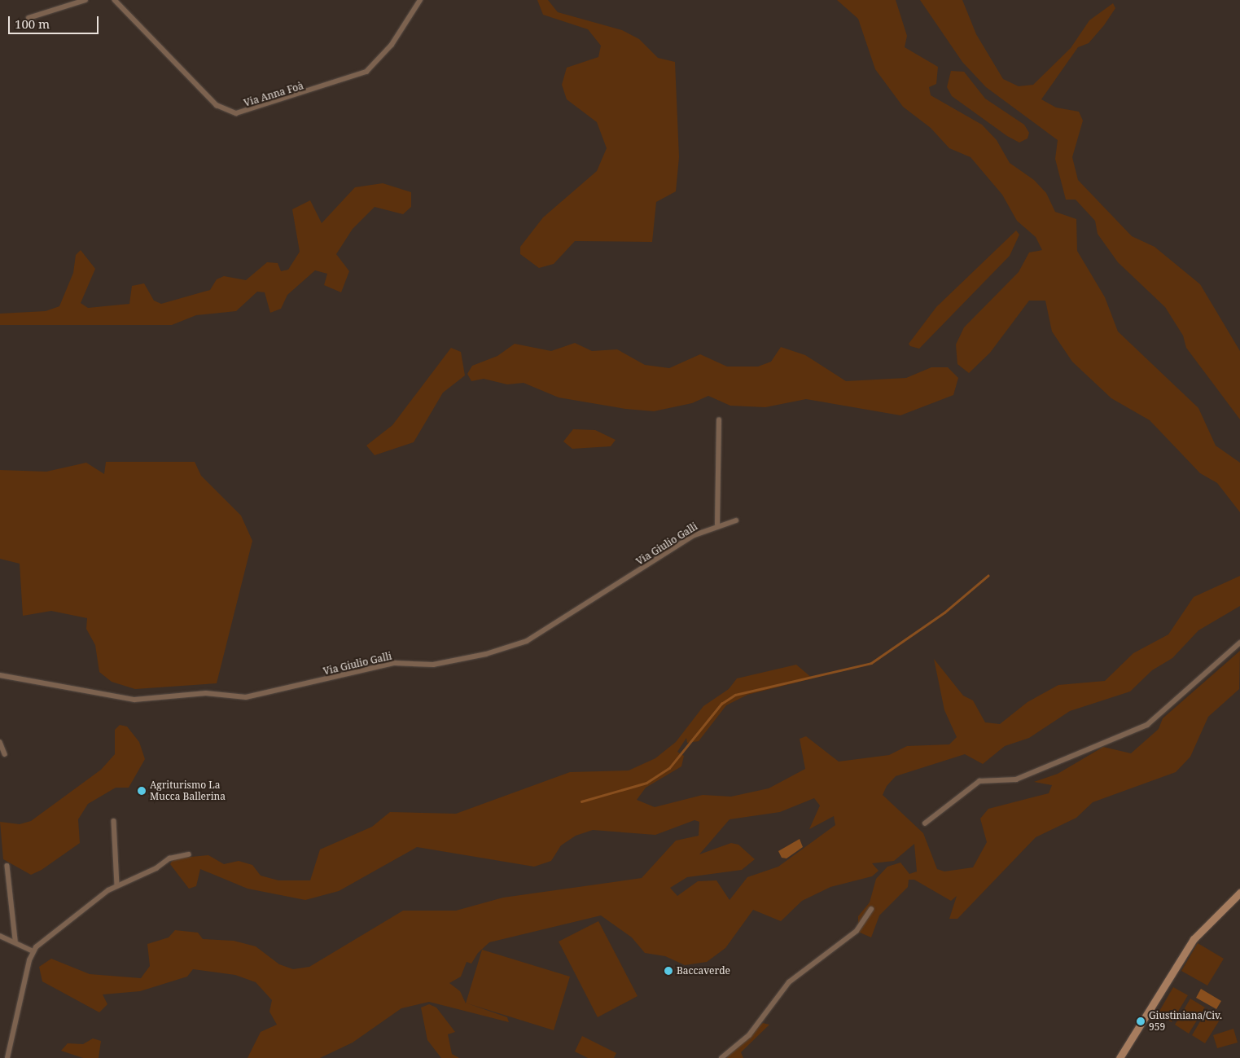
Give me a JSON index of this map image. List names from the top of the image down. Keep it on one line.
{"streets":{"street":["Via Anna Foà","Via Giulio Galli"]},"places":["Agriturismo La Mucca Ballerina","Baccaverde","Giustiniana/Civ. 959"],"scale_bar":"100 m"}
